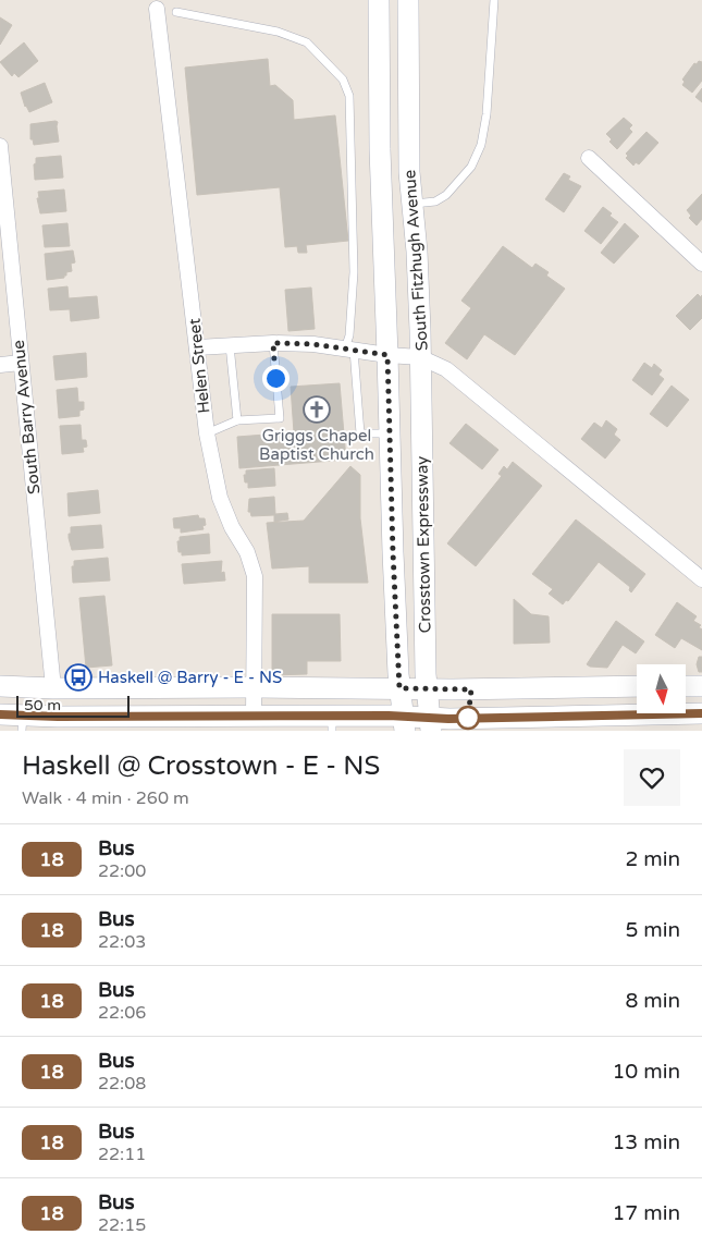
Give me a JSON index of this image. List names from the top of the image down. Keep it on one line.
{"streets":{"main road":["South Fitzhugh Avenue","Crosstown Expressway"],"street":["Helen Street","South Barry Avenue"]},"crossings":[["South Fitzhugh Avenue","Crosstown Expressway"]],"places":{"church":["Griggs Chapel Baptist Church"],"bus stop":["Haskell @ Barry - E - NS"]},"lines":["bus line 18"],"scale_bar":"50 m","north":"bottom","page":{"scale":"50 m","heading":["Haskell @ Crosstown - E - NS","Walk · 4 min · 260 m"],"list":[{"mark":"18","name":"Bus","note":"22:00","value":"2 min"},{"mark":"18","name":"Bus","note":"22:03","value":"5 min"},{"mark":"18","name":"Bus","note":"22:06","value":"8 min"},{"mark":"18","name":"Bus","note":"22:08","value":"10 min"},{"mark":"18","name":"Bus","note":"22:11","value":"13 min"},{"mark":"18","name":"Bus","note":"22:15","value":"17 min"}]}}
